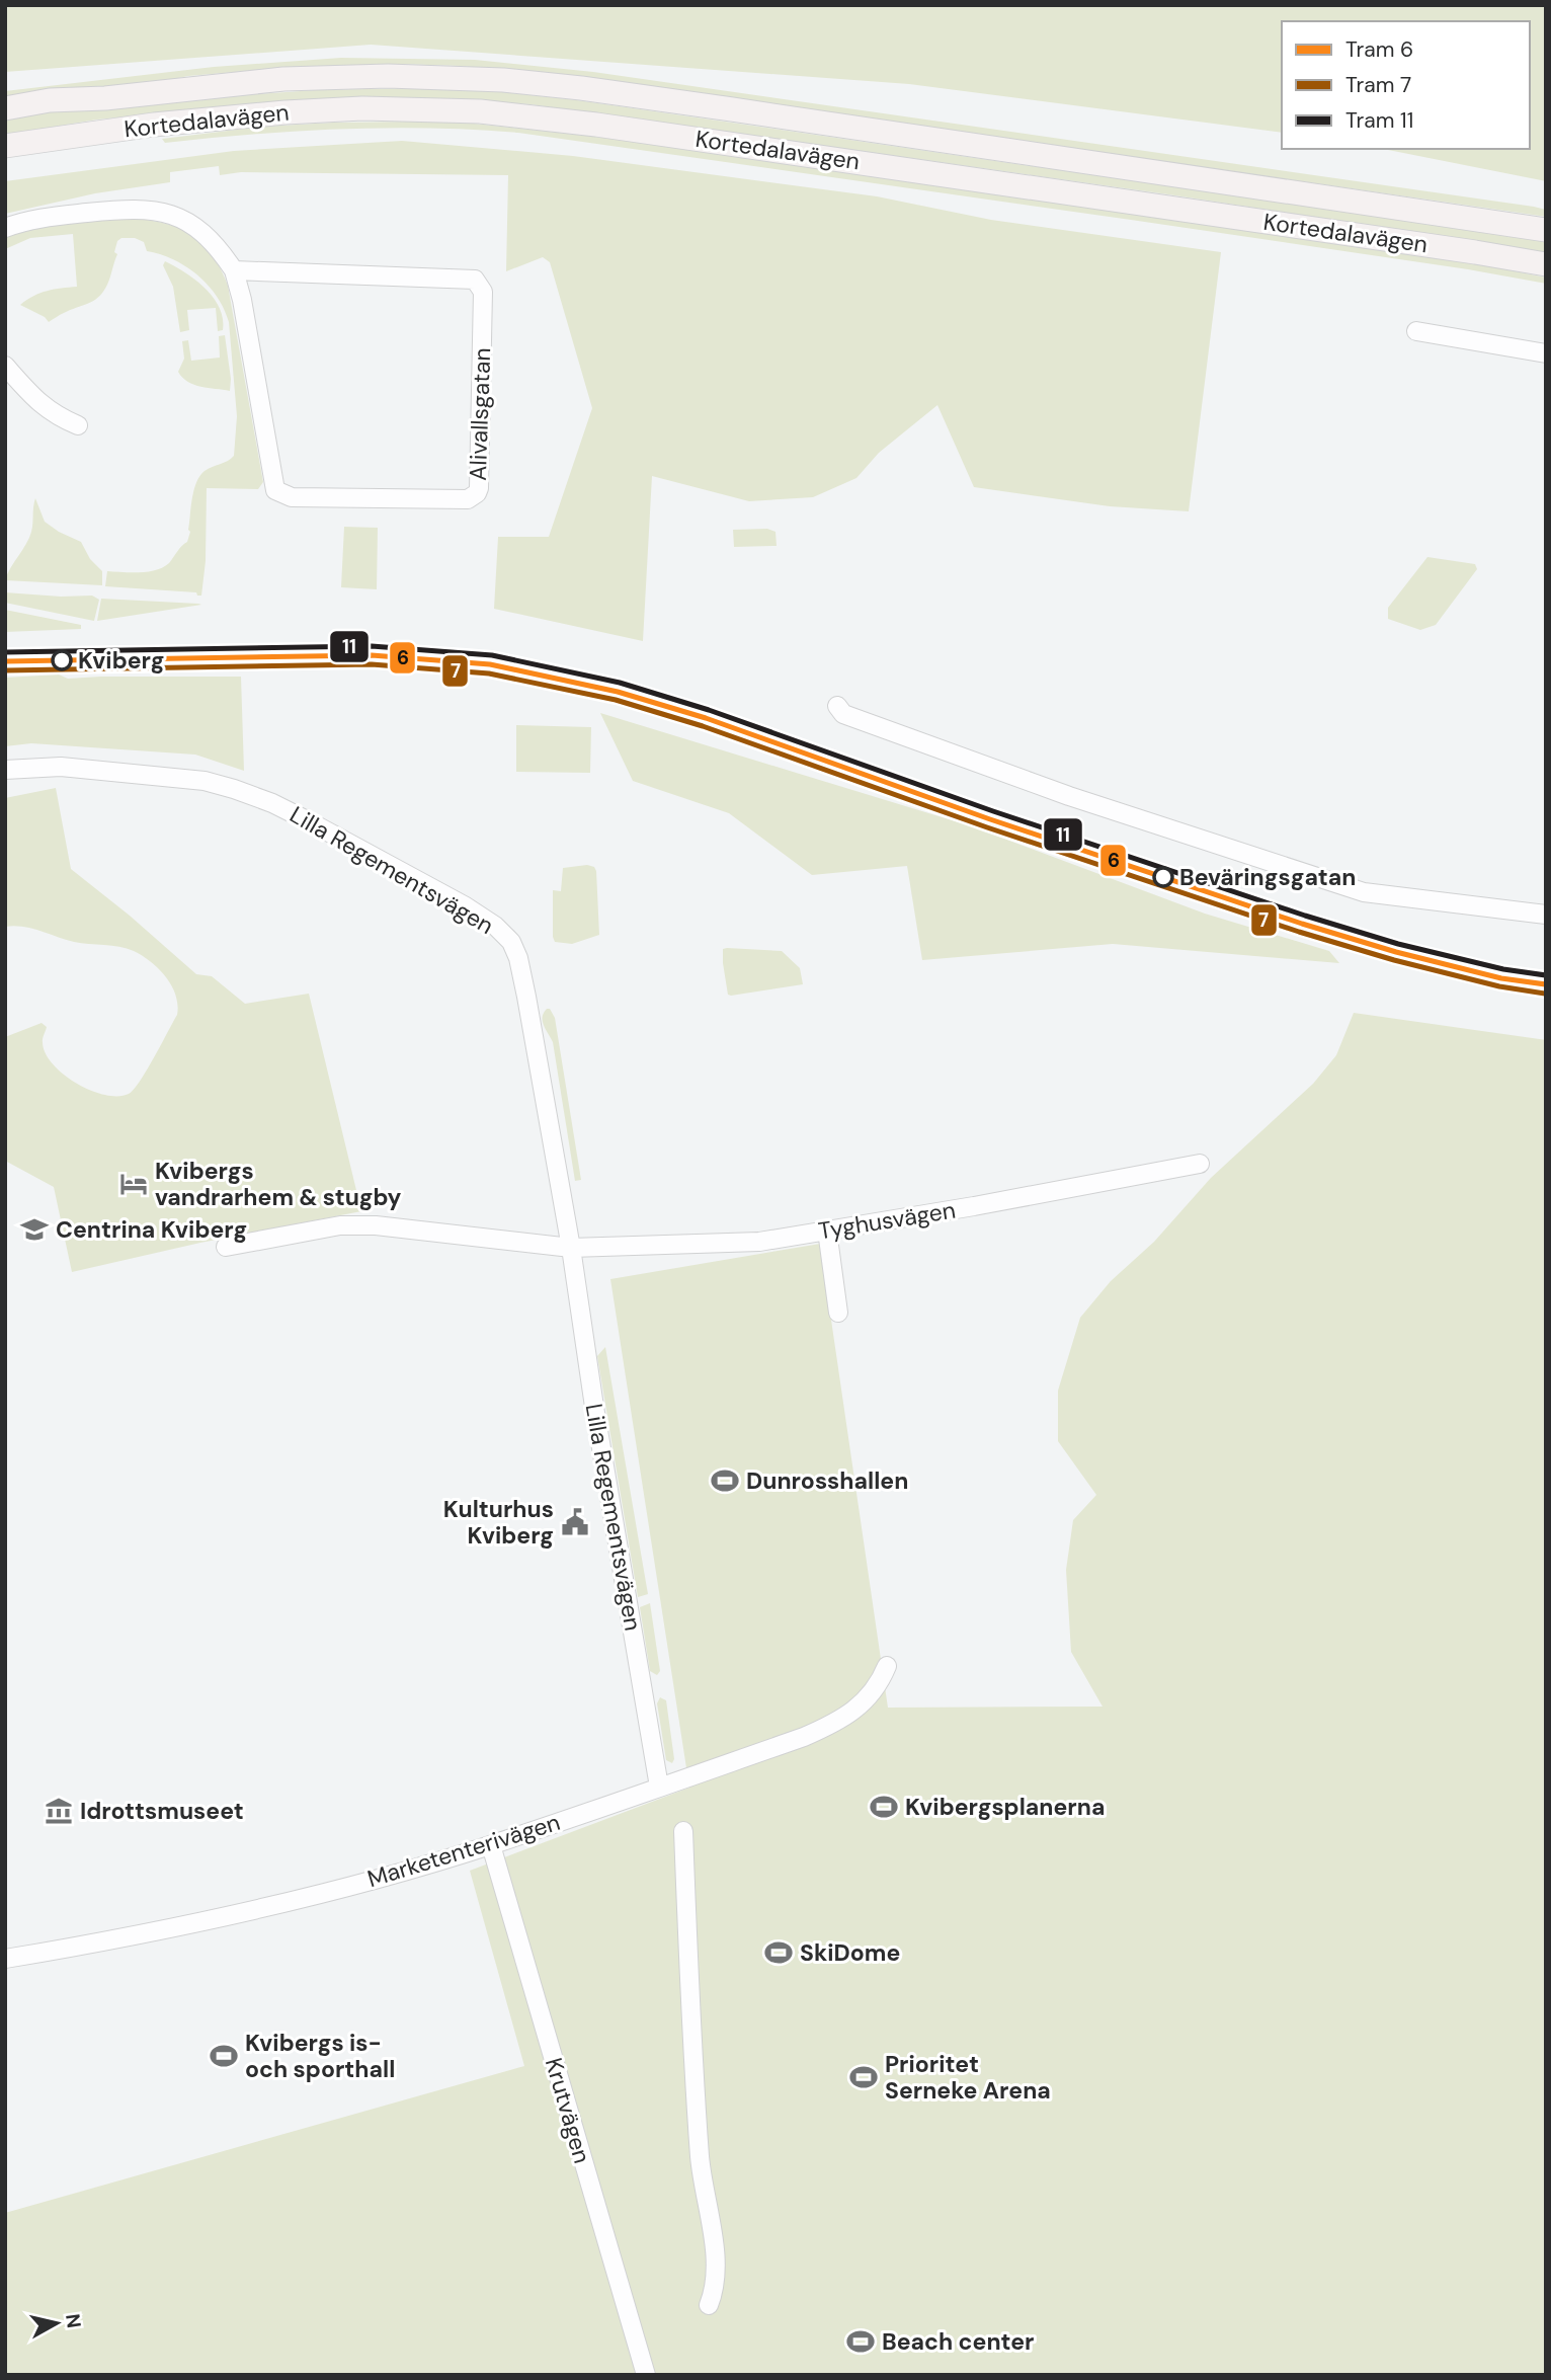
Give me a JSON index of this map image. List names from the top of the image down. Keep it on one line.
{"streets":{"main road":["Kortedalavägen"],"street":["Alivallsgatan","Lilla Regementsvägen","Tyghusvägen","Marketenterivägen","Krutvägen"]},"crossings":[["Lilla Regementsvägen","Tyghusvägen"],["Lilla Regementsvägen","Marketenterivägen"],["Marketenterivägen","Krutvägen"]],"places":{"other":["Kviberg","Beväringsgatan"],"hotel":["Kvibergs vandrarhem & stugby"],"school or university":["Centrina Kviberg"],"sports":["Dunrosshallen","Kvibergsplanerna","SkiDome","Kvibergs is- och sporthall","Prioritet Serneke Arena","Beach center"],"public building":["Kulturhus Kviberg"],"museum":["Idrottsmuseet"]},"lines":["tram line 11","tram line 6","tram line 7"],"legend":["Tram 6","Tram 7","Tram 11"],"north":"right"}
